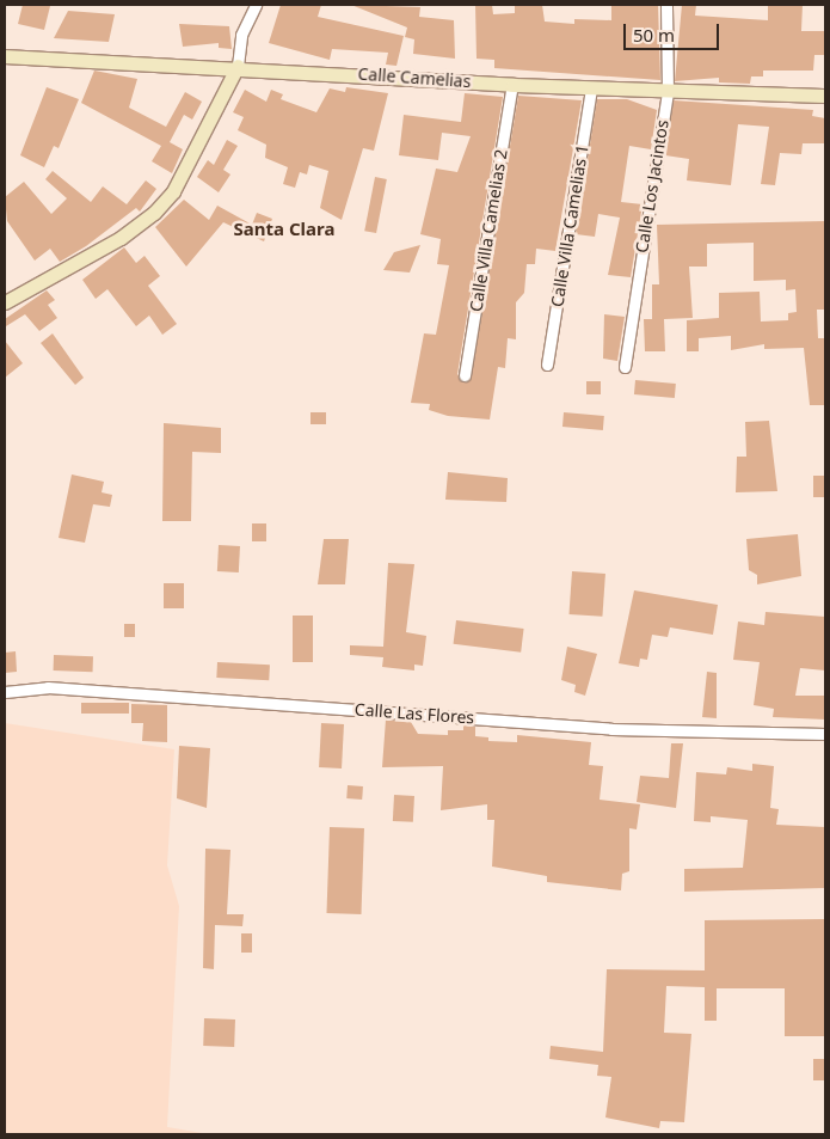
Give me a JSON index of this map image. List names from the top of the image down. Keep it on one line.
{"streets":{"street":["Calle Camelias","Calle Los Jacintos","Calle Villa Camelias 1","Calle Villa Camelias 2","Calle Las Flores"]},"crossings":[["Calle Camelias","Calle Los Jacintos"],["Calle Camelias","Calle Villa Camelias 1"],["Calle Camelias","Calle Villa Camelias 2"]],"districts":["Santa Clara"],"scale_bar":"50 m"}
